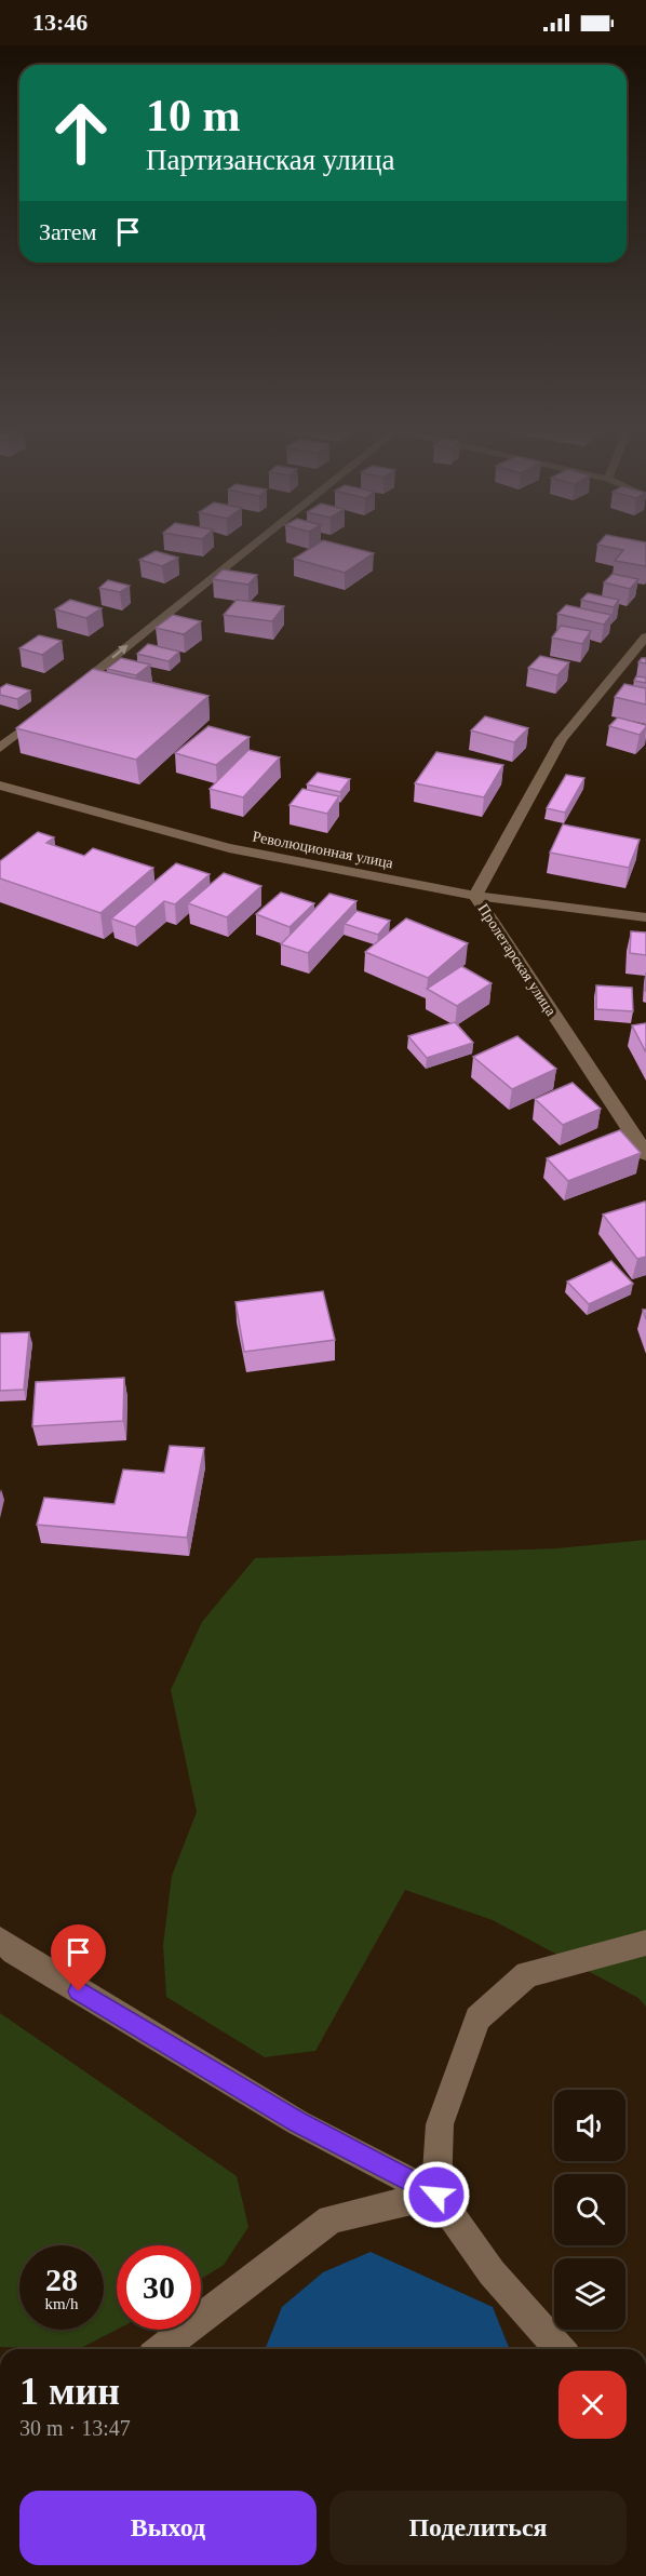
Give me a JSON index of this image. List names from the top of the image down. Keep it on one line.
{"streets":{"street":["Революционная улица","Пролетарская улица"]},"crossings":[["Революционная улица","Пролетарская улица"]],"page":{"status":"13:46","turn":["10 m","Партизанская улица"],"then":"Затем","speed":"28 km/h","limit":"30","heading":["1 мин","30 m · 13:47"],"buttons":["Выход","Поделиться"]}}
